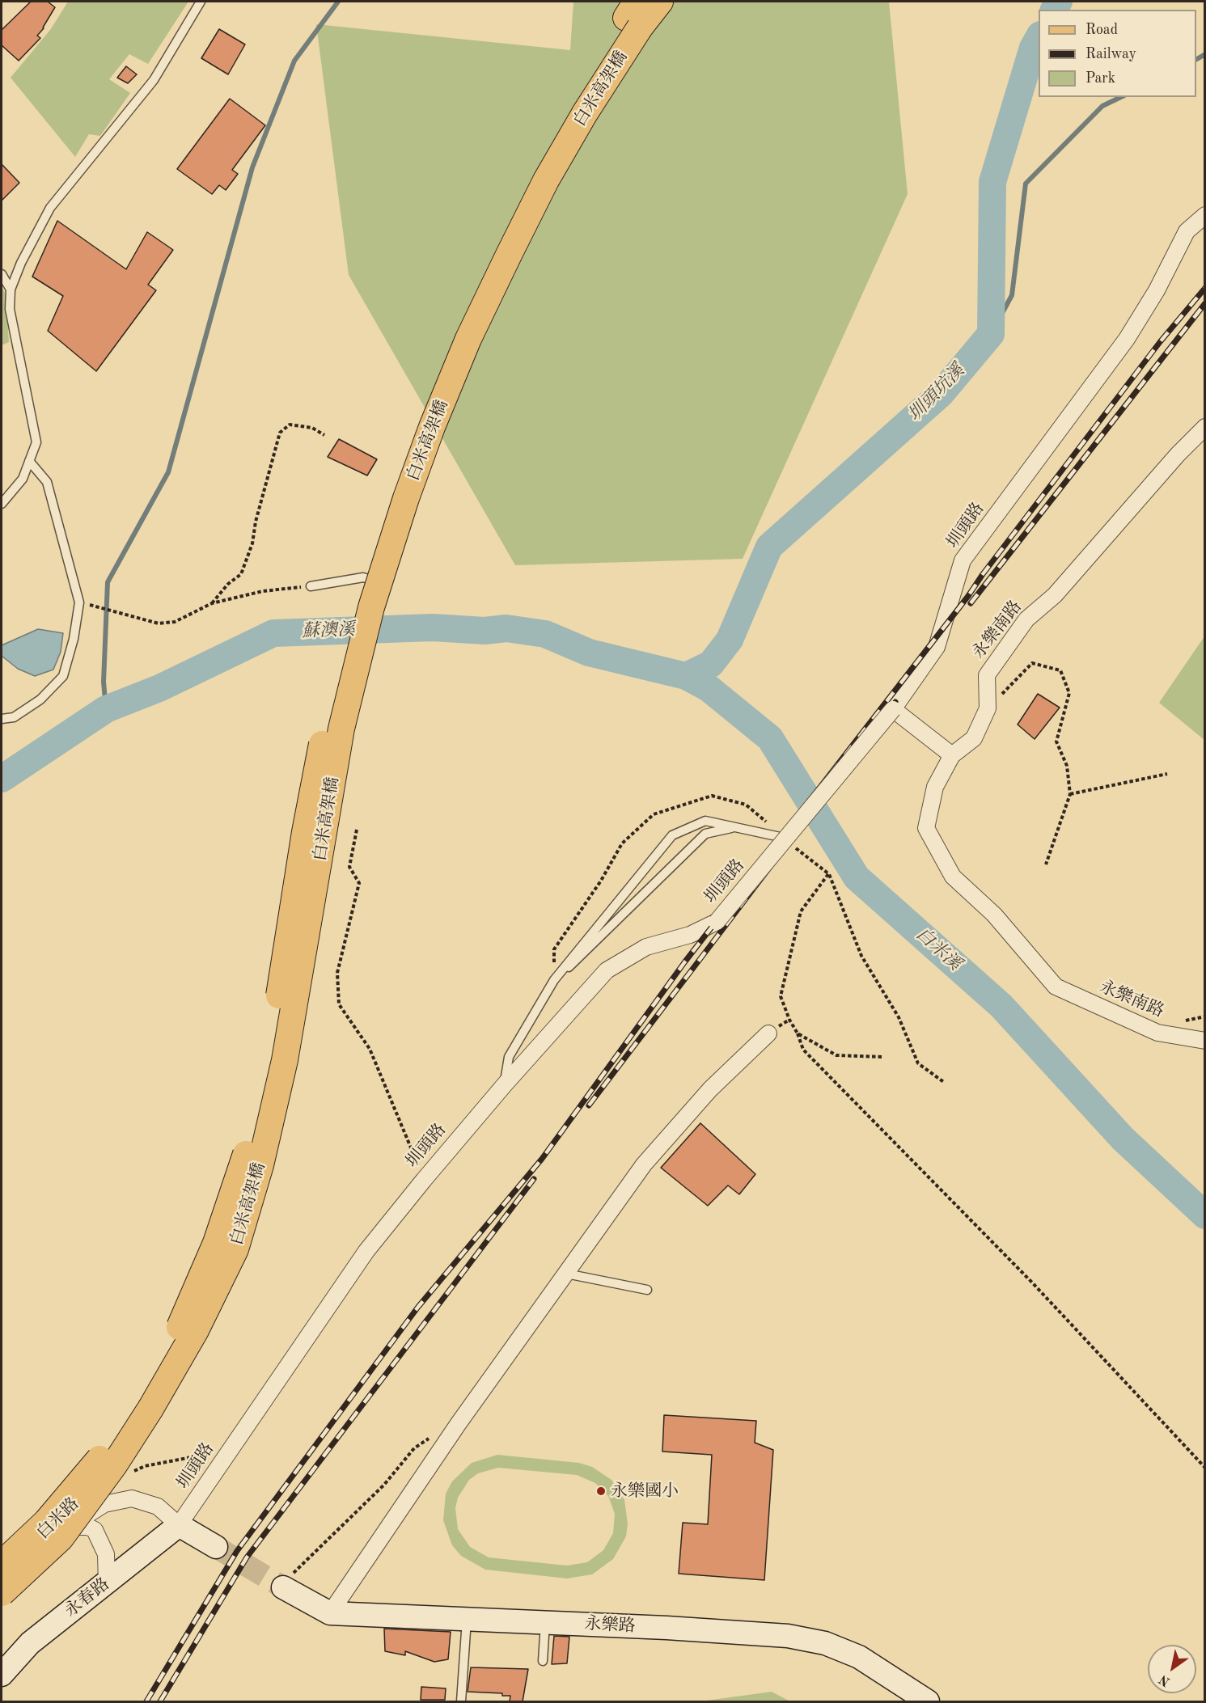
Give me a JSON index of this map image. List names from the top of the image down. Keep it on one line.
{"streets":{"main road":["白米高架橋"],"street":["圳頭路","永樂南路","白米路","永春路","永樂路"]},"crossings":[["圳頭路","白米路"],["圳頭路","永春路"],["白米路","永春路"]],"water":["圳頭坑溪","蘇澳溪","白米溪"],"places":["永樂國小"],"legend":["Road","Railway","Park"],"north":"bottom left"}
